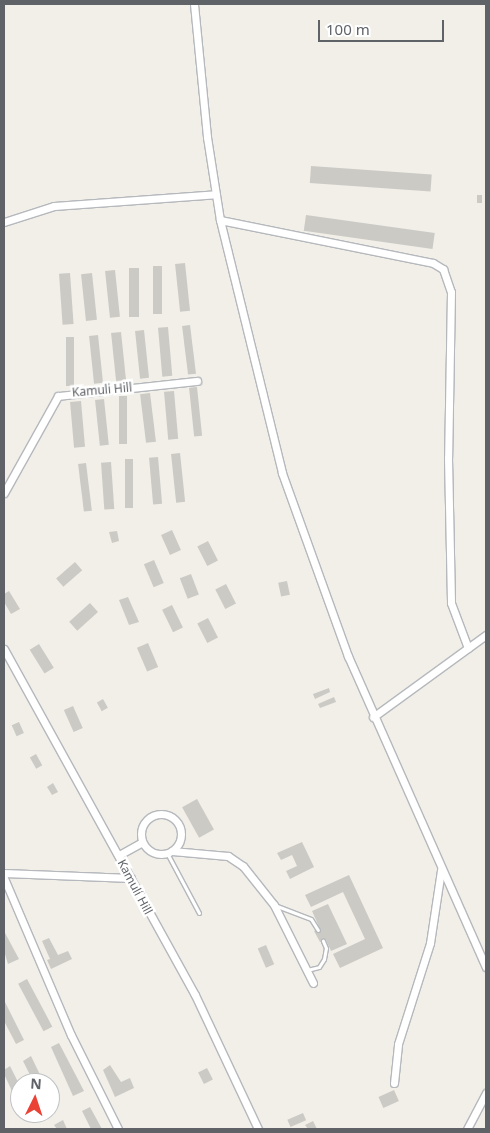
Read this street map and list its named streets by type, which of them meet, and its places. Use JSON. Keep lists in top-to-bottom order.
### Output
{
  "streets": {
    "street": ["Kamuli Hill"]
  },
  "scale_bar": "100 m",
  "north": "top"
}
